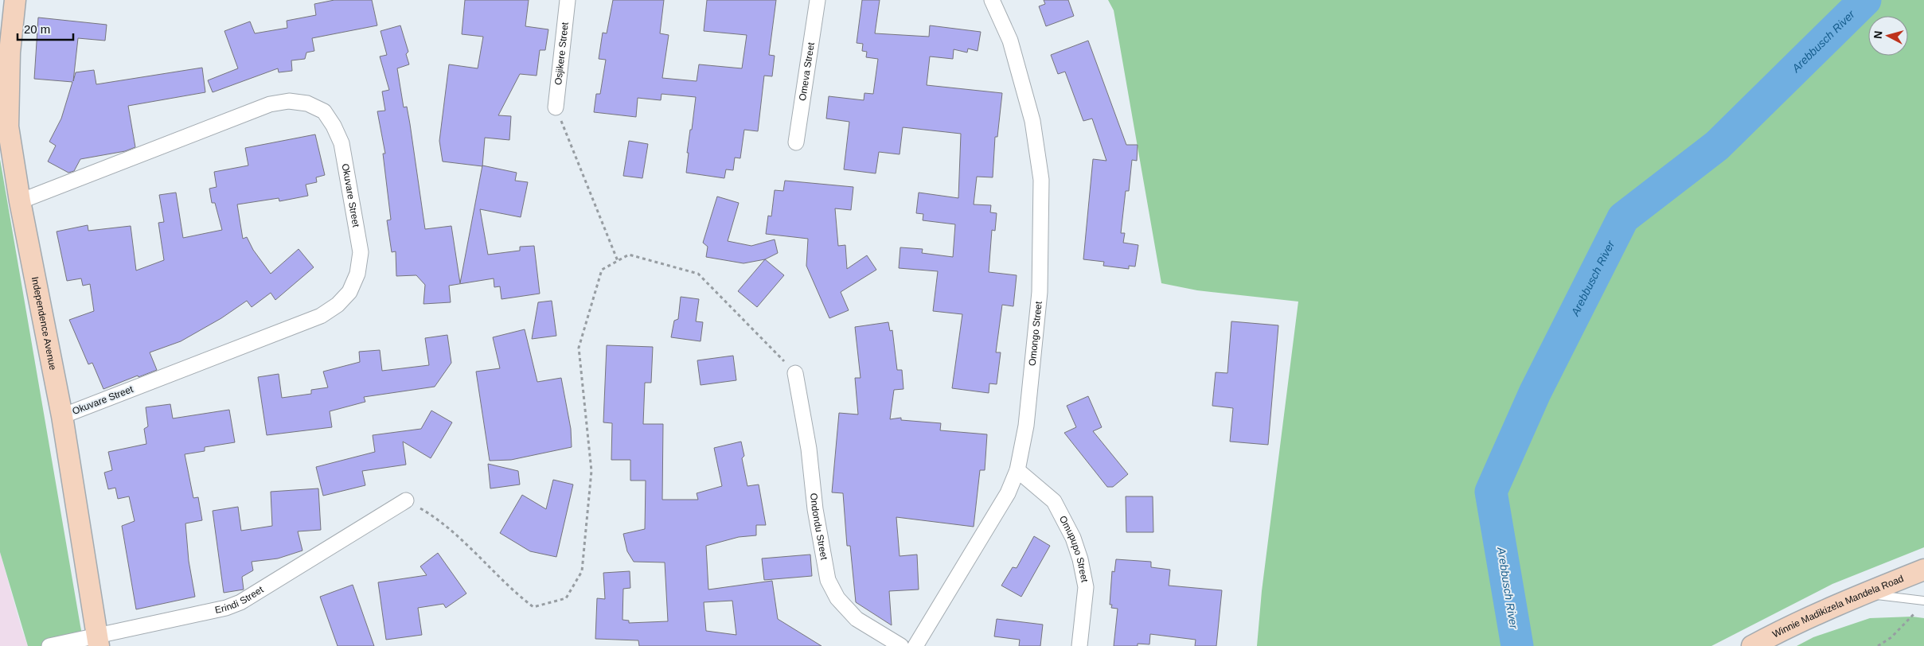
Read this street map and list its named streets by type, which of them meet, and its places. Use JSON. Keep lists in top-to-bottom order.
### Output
{
  "streets": {
    "main road": ["Independence Avenue", "Winnie Madikizela Mandela Road"],
    "street": [
      "Osjikere Street",
      "Omeva Street",
      "Okuvare Street",
      "Omongo Street",
      "Ondondu Street",
      "Omupupo Street",
      "Erindi Street"
    ]
  },
  "crossings": [
    ["Okuvare Street", "Independence Avenue"],
    ["Independence Avenue", "Erindi Street"],
    ["Omongo Street", "Omupupo Street"]
  ],
  "water": ["Arebbusch River"],
  "scale_bar": "20 m",
  "north": "left"
}
